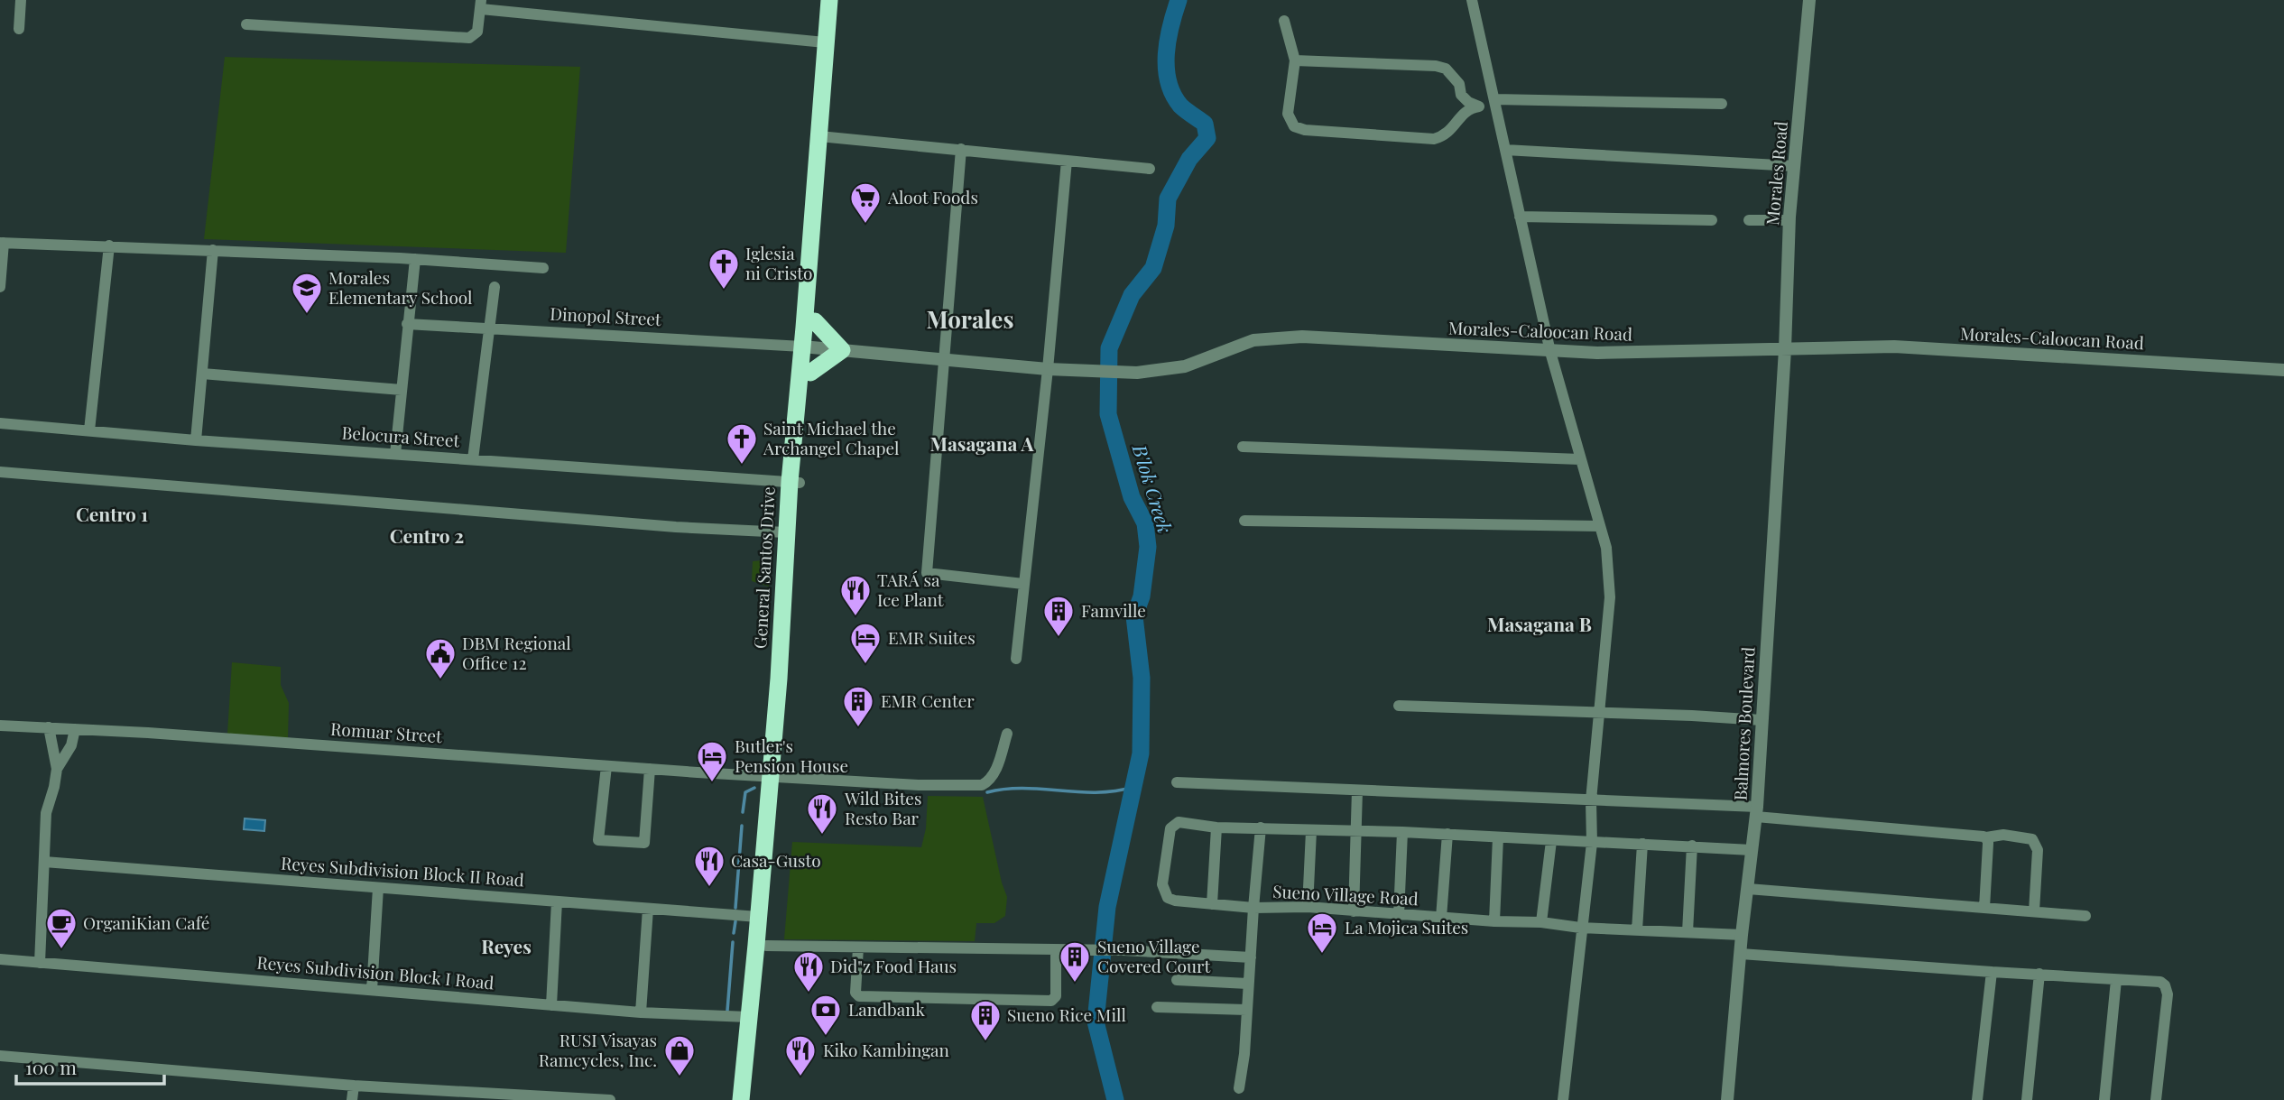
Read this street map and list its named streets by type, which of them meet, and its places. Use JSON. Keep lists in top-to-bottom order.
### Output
{
  "streets": {
    "highway": ["General Santos Drive"],
    "street": [
      "Morales Road",
      "Dinopol Street",
      "Morales-Caloocan Road",
      "Belocura Street",
      "Balmores Boulevard",
      "Romuar Street",
      "Reyes Subdivision Block II Road",
      "Sueno Village Road",
      "Reyes Subdivision Block I Road"
    ]
  },
  "crossings": [
    ["Morales Road", "Morales-Caloocan Road"],
    ["Morales Road", "Balmores Boulevard"],
    ["Dinopol Street", "Morales-Caloocan Road"],
    ["Dinopol Street", "General Santos Drive"],
    ["Morales-Caloocan Road", "General Santos Drive"],
    ["Morales-Caloocan Road", "Balmores Boulevard"],
    ["Belocura Street", "General Santos Drive"],
    ["General Santos Drive", "Romuar Street"],
    ["General Santos Drive", "Reyes Subdivision Block II Road"],
    ["General Santos Drive", "Reyes Subdivision Block I Road"],
    ["Balmores Boulevard", "Sueno Village Road"]
  ],
  "districts": [
    "Morales",
    "Masagana A",
    "Centro 1",
    "Centro 2",
    "Masagana B",
    "Reyes"
  ],
  "water": ["B'lok Creek"],
  "places": {
    "supermarket": ["Aloot Foods"],
    "church": ["Iglesia ni Cristo", "Saint Michael the Archangel Chapel"],
    "school or university": ["Morales Elementary School"],
    "restaurant": [
      "TARÁ sa Ice Plant",
      "Wild Bites Resto Bar",
      "Casa-Gusto",
      "Did\"z Food Haus",
      "Kiko Kambingan"
    ],
    "building": [
      "Famville",
      "EMR Center",
      "Sueno Village Covered Court",
      "Sueno Rice Mill"
    ],
    "hotel": ["EMR Suites", "Butler's Pension House", "La Mojica Suites"],
    "public building": ["DBM Regional Office 12"],
    "cafe": ["OrganiKian Café"],
    "bank": ["Landbank"],
    "shop": ["RUSI Visayas Ramcycles, Inc."]
  },
  "scale_bar": "100 m"
}
